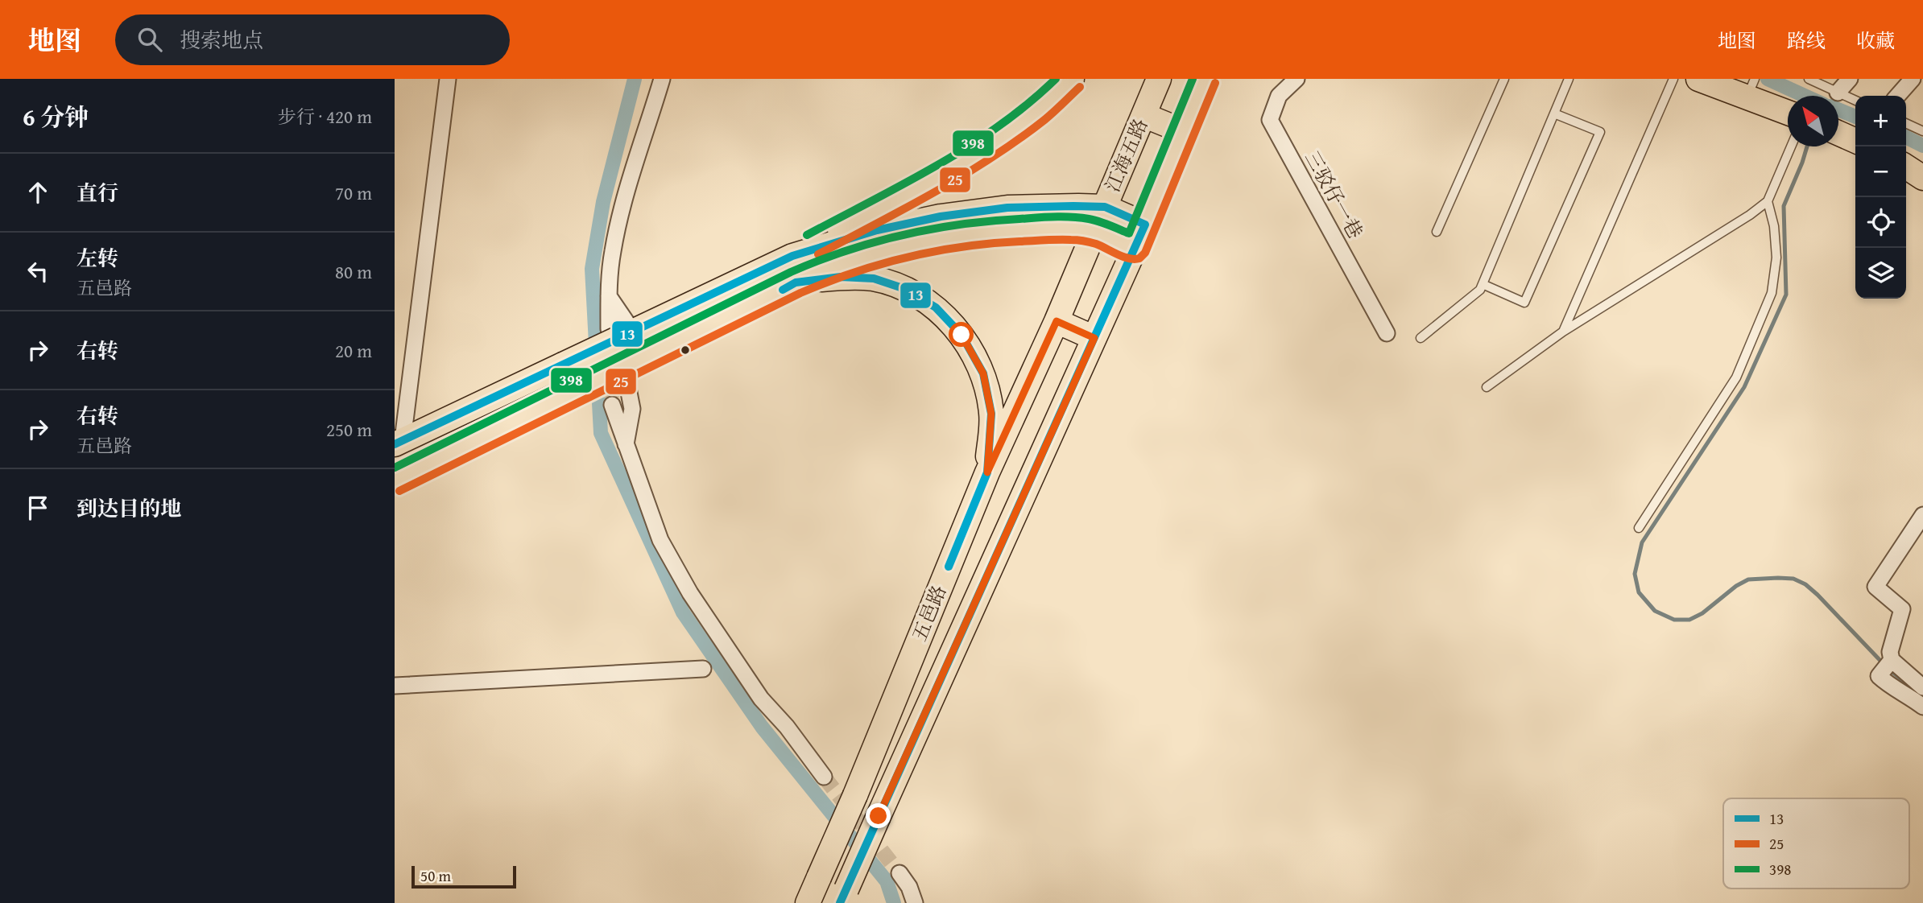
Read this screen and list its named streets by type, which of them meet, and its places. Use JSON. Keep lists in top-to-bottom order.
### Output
{
  "streets": {
    "main road": ["江海五路", "五邑路"],
    "street": ["三驳仔一巷"]
  },
  "crossings": [
    ["江海五路", "五邑路"]
  ],
  "lines": ["transit line 398", "transit line 25", "transit line 13"],
  "legend": ["13", "25", "398"],
  "scale_bar": "50 m",
  "north": "top left",
  "page": {
    "header": "地图",
    "search": "搜索地点",
    "nav": ["地图", "路线", "收藏"],
    "heading": ["6 分钟", "步行 · 420 m"],
    "map_buttons": ["+", "−"],
    "list": [
      ["直行", "70 m"],
      ["左转", "五邑路", "80 m"],
      ["右转", "20 m"],
      ["右转", "五邑路", "250 m"],
      "到达目的地"
    ],
    "scale": "50 m"
  }
}
